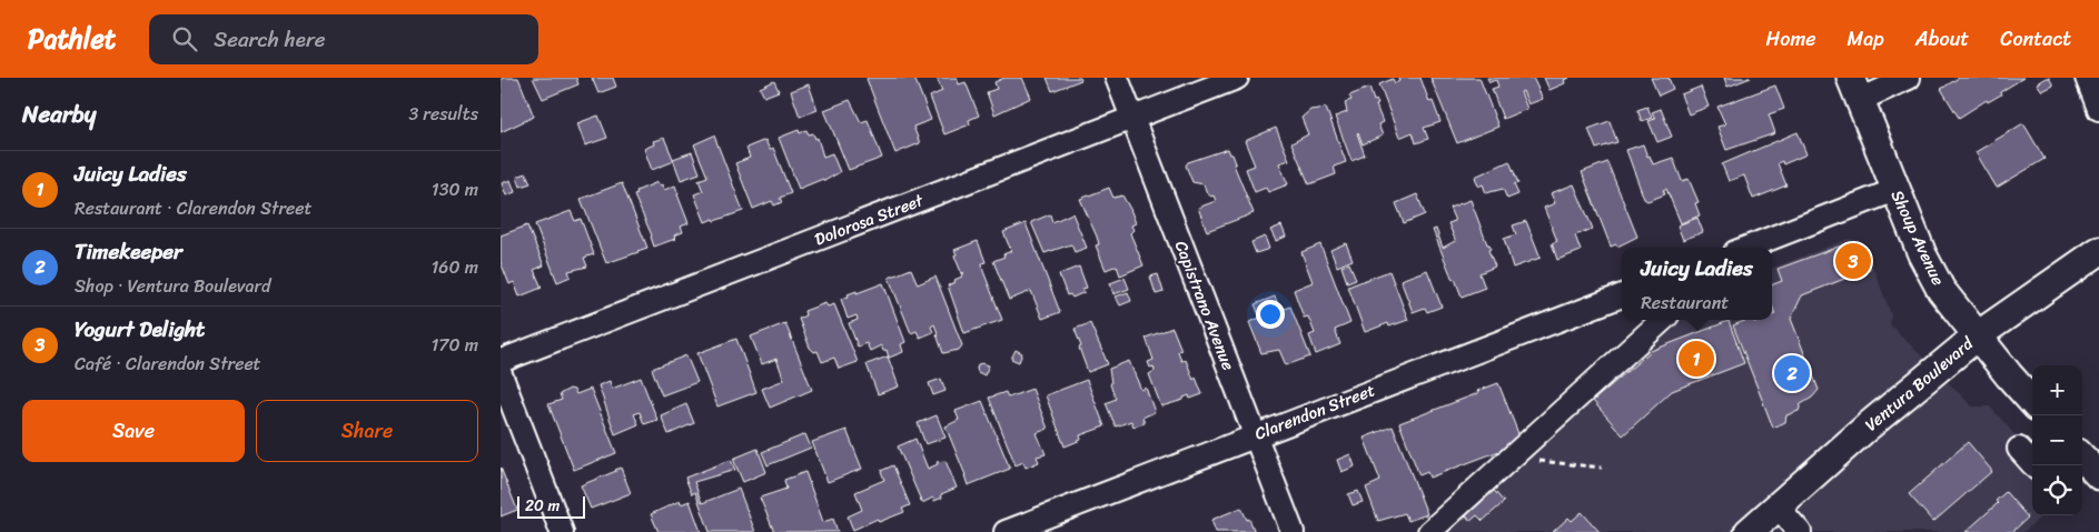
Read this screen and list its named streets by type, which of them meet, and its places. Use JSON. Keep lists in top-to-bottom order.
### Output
{
  "streets": {
    "main road": ["Shoup Avenue", "Ventura Boulevard"],
    "street": ["Dolorosa Street", "Capistrano Avenue", "Clarendon Street"]
  },
  "crossings": [
    ["Dolorosa Street", "Capistrano Avenue"],
    ["Shoup Avenue", "Ventura Boulevard"],
    ["Capistrano Avenue", "Clarendon Street"]
  ],
  "scale_bar": "20 m",
  "page": {
    "header": "Pathlet",
    "search": "Search here",
    "nav": [
      "Home",
      "Map",
      "About",
      "Contact"
    ],
    "heading": ["Nearby", "3 results"],
    "list": [
      {
        "mark": "1",
        "name": "Juicy Ladies",
        "note": "Restaurant · Clarendon Street",
        "value": "130 m"
      },
      {
        "mark": "2",
        "name": "Timekeeper",
        "note": "Shop · Ventura Boulevard",
        "value": "160 m"
      },
      {
        "mark": "3",
        "name": "Yogurt Delight",
        "note": "Café · Clarendon Street",
        "value": "170 m"
      }
    ],
    "pins": ["3", "1", "2"],
    "popup": ["Juicy Ladies", "Restaurant"],
    "map_buttons": ["+", "−"],
    "buttons": ["Save", "Share"],
    "scale": "20 m"
  }
}
